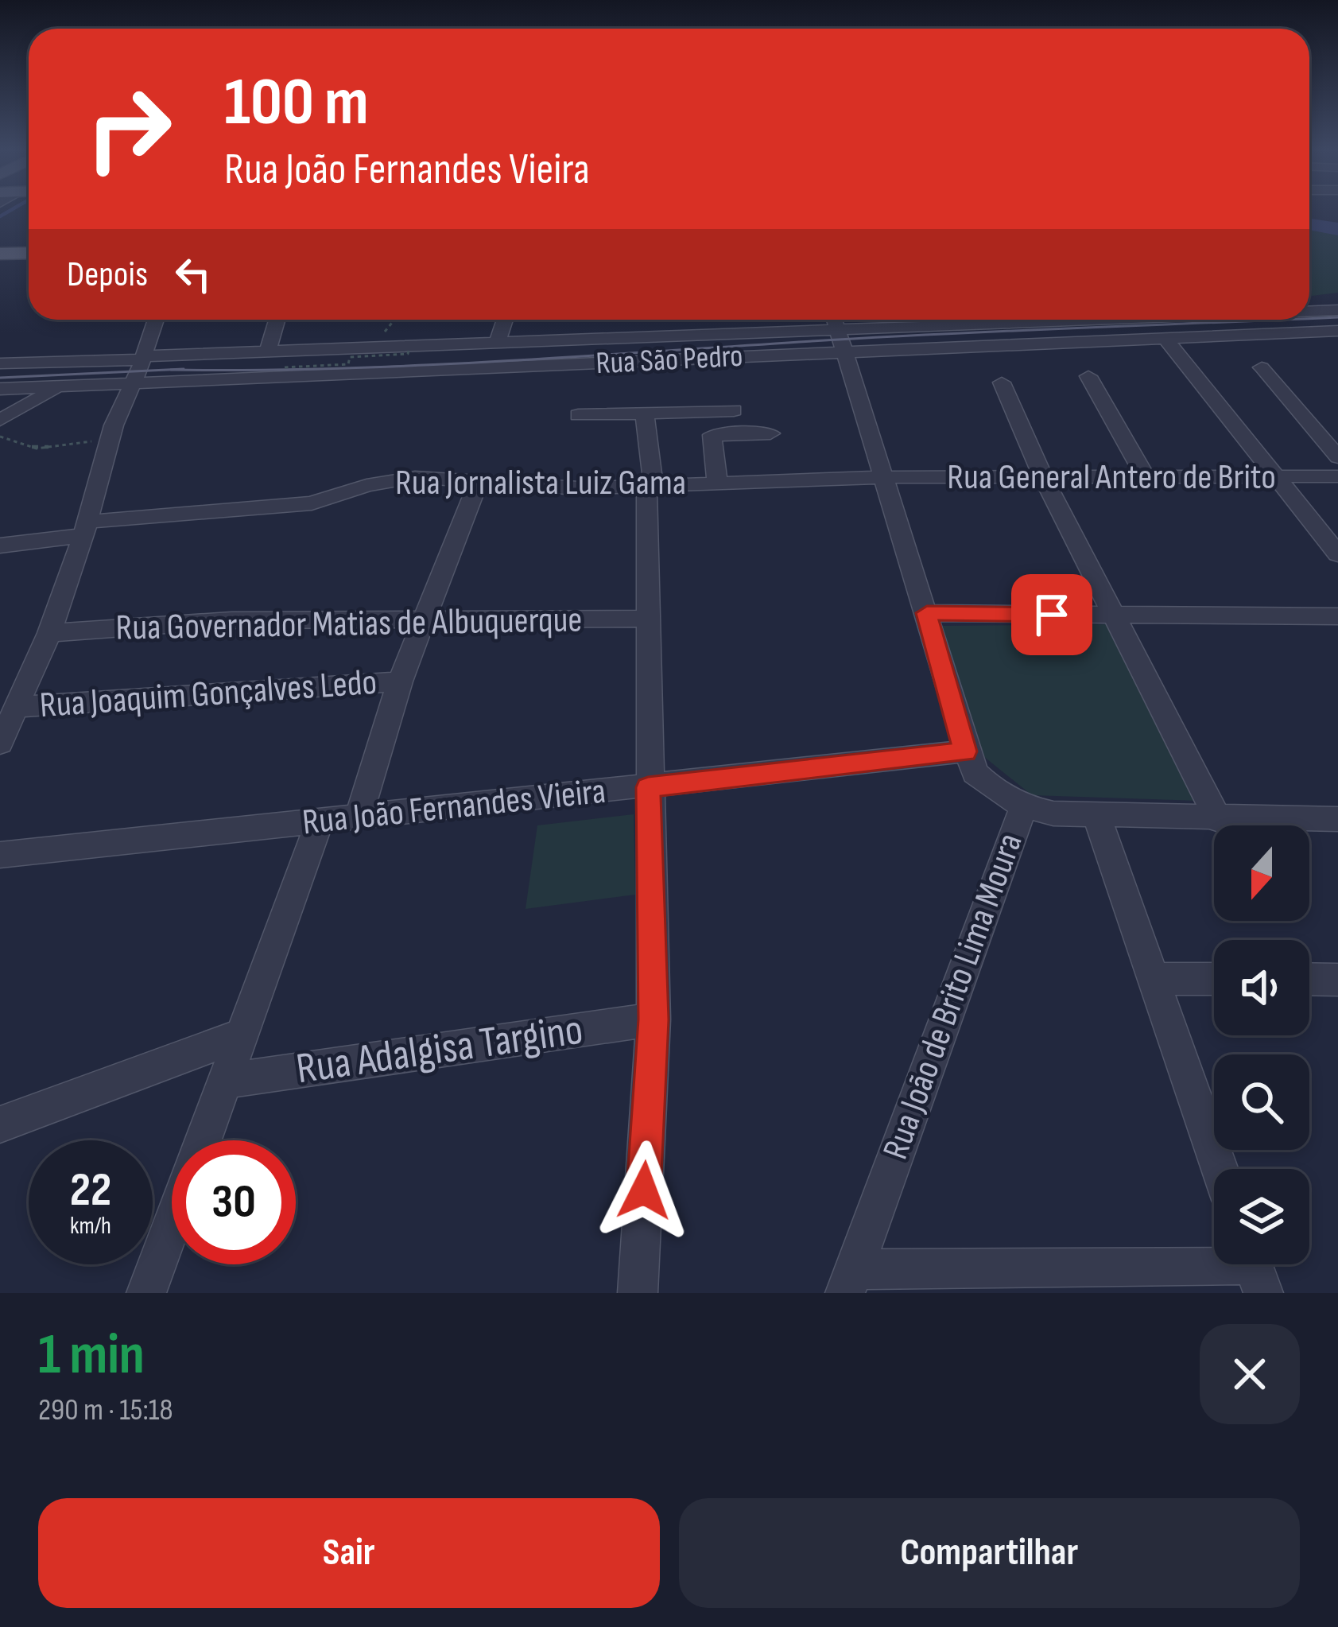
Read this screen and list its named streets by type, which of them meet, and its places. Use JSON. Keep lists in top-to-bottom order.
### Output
{
  "streets": {
    "street": [
      "Rua São Pedro",
      "Rua General Antero de Brito",
      "Rua Jornalista Luiz Gama",
      "Rua Governador Matias de Albuquerque",
      "Rua Joaquim Gonçalves Ledo",
      "Rua João Fernandes Vieira",
      "Rua João de Brito Lima Moura",
      "Rua Adalgisa Targino"
    ]
  },
  "crossings": [
    ["Rua São Pedro", "Rua João de Brito Lima Moura"],
    ["Rua General Antero de Brito", "Rua Jornalista Luiz Gama"],
    ["Rua General Antero de Brito", "Rua João de Brito Lima Moura"],
    ["Rua Jornalista Luiz Gama", "Rua João de Brito Lima Moura"],
    ["Rua João Fernandes Vieira", "Rua João de Brito Lima Moura"]
  ],
  "north": "bottom",
  "page": {
    "turn": ["100 m", "Rua João Fernandes Vieira"],
    "then": "Depois",
    "speed": "22 km/h",
    "limit": "30",
    "heading": ["1 min", "290 m · 15:18"],
    "buttons": ["Sair", "Compartilhar"]
  }
}
